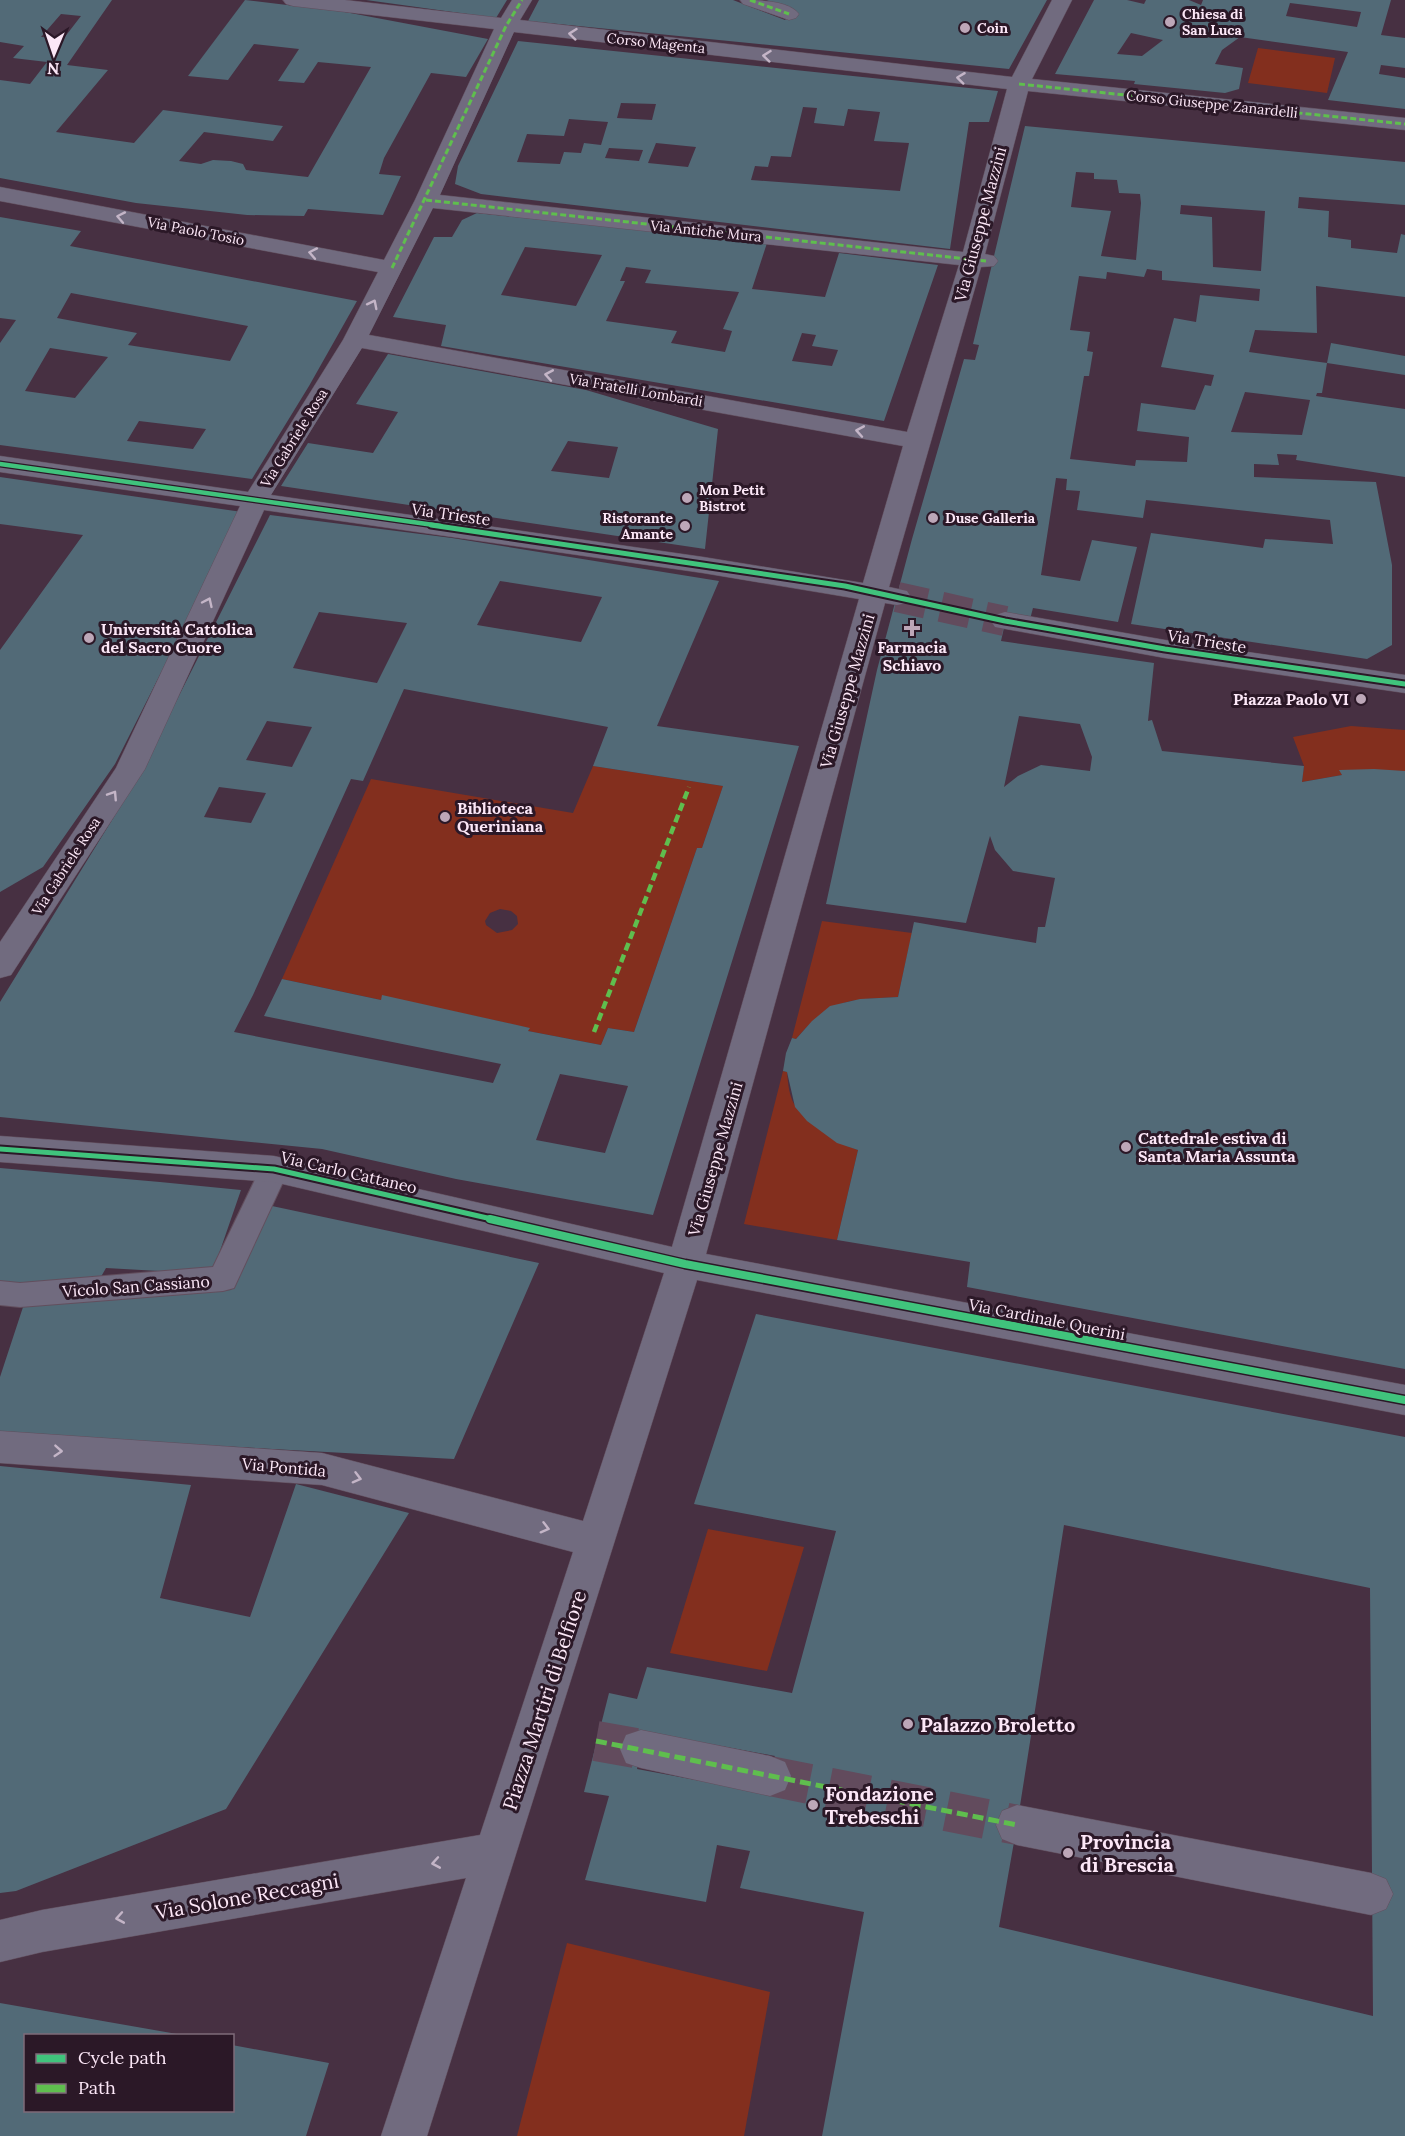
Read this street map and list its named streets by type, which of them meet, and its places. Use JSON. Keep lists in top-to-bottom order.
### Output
{
  "streets": {
    "street": [
      "Corso Magenta",
      "Corso Giuseppe Zanardelli",
      "Via Giuseppe Mazzini",
      "Via Paolo Tosio",
      "Via Antiche Mura",
      "Via Fratelli Lombardi",
      "Via Gabriele Rosa",
      "Via Trieste",
      "Via Carlo Cattaneo",
      "Via Cardinale Querini",
      "Via Pontida",
      "Piazza Martiri di Belfiore",
      "Via Solone Reccagni"
    ],
    "lane": ["Vicolo San Cassiano"]
  },
  "crossings": [
    ["Corso Magenta", "Corso Giuseppe Zanardelli"],
    ["Corso Magenta", "Via Giuseppe Mazzini"],
    ["Corso Magenta", "Via Gabriele Rosa"],
    ["Corso Giuseppe Zanardelli", "Via Giuseppe Mazzini"],
    ["Via Giuseppe Mazzini", "Via Antiche Mura"],
    ["Via Giuseppe Mazzini", "Via Fratelli Lombardi"],
    ["Via Giuseppe Mazzini", "Via Trieste"],
    ["Via Giuseppe Mazzini", "Via Carlo Cattaneo"],
    ["Via Giuseppe Mazzini", "Via Cardinale Querini"],
    ["Via Giuseppe Mazzini", "Piazza Martiri di Belfiore"],
    ["Via Paolo Tosio", "Via Gabriele Rosa"],
    ["Via Antiche Mura", "Via Gabriele Rosa"],
    ["Via Fratelli Lombardi", "Via Gabriele Rosa"],
    ["Via Gabriele Rosa", "Via Trieste"],
    ["Via Carlo Cattaneo", "Vicolo San Cassiano"],
    ["Via Carlo Cattaneo", "Via Cardinale Querini"],
    ["Via Carlo Cattaneo", "Piazza Martiri di Belfiore"],
    ["Via Cardinale Querini", "Piazza Martiri di Belfiore"],
    ["Via Pontida", "Piazza Martiri di Belfiore"],
    ["Piazza Martiri di Belfiore", "Via Solone Reccagni"]
  ],
  "one_way": [
    "Corso Magenta",
    "Via Paolo Tosio",
    "Via Fratelli Lombardi",
    "Via Gabriele Rosa",
    "Via Pontida",
    "Via Solone Reccagni"
  ],
  "places": {
    "other": [
      "Chiesa di San Luca",
      "Coin",
      "Mon Petit Bistrot",
      "Duse Galleria",
      "Ristorante Amante",
      "Università Cattolica del Sacro Cuore",
      "Piazza Paolo VI",
      "Biblioteca Queriniana",
      "Cattedrale estiva di Santa Maria Assunta",
      "Palazzo Broletto",
      "Fondazione Trebeschi",
      "Provincia di Brescia"
    ],
    "health": ["Farmacia Schiavo"]
  },
  "legend": ["Cycle path", "Path"],
  "north": "bottom"
}
